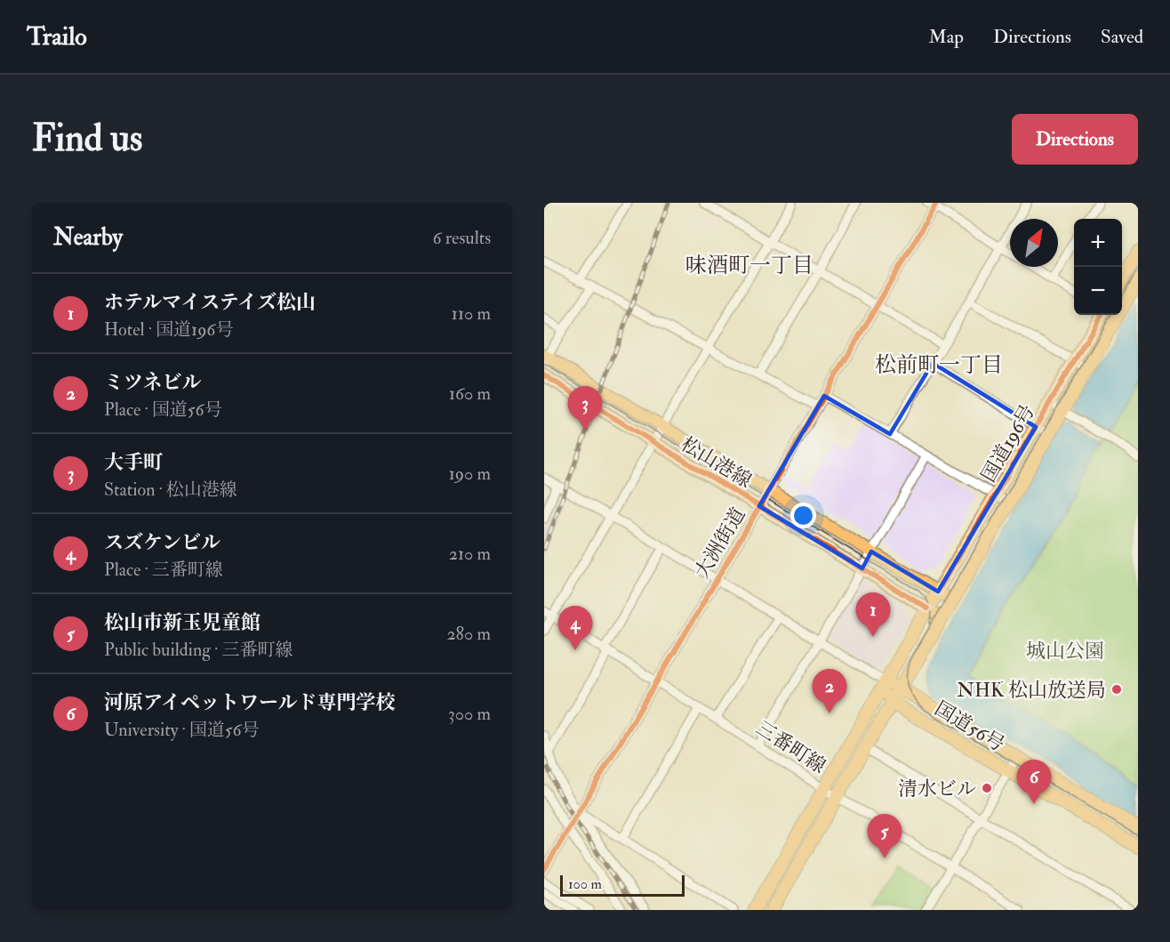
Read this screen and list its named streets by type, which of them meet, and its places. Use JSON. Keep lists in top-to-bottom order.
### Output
{
  "streets": {
    "highway": ["国道196号", "国道56号"],
    "main road": ["松山港線"],
    "street": ["大洲街道", "三番町線"]
  },
  "crossings": [
    ["国道196号", "松山港線"],
    ["国道196号", "国道56号"],
    ["松山港線", "大洲街道"],
    ["大洲街道", "三番町線"]
  ],
  "districts": ["味酒町一丁目", "松前町一丁目"],
  "parks": ["城山公園"],
  "places": ["NHK 松山放送局", "清水ビル"],
  "scale_bar": "100 m",
  "north": "top right",
  "page": {
    "header": "Trailo",
    "nav": ["Map", "Directions", "Saved"],
    "buttons": "Directions",
    "title": "Find us",
    "heading": ["Nearby", "6 results"],
    "map_buttons": ["+", "−"],
    "list": [
      {
        "mark": "1",
        "name": "ホテルマイステイズ松山",
        "note": "Hotel · 国道196号",
        "value": "110 m"
      },
      {
        "mark": "2",
        "name": "ミツネビル",
        "note": "Place · 国道56号",
        "value": "160 m"
      },
      {
        "mark": "3",
        "name": "大手町",
        "note": "Station · 松山港線",
        "value": "190 m"
      },
      {
        "mark": "4",
        "name": "スズケンビル",
        "note": "Place · 三番町線",
        "value": "210 m"
      },
      {
        "mark": "5",
        "name": "松山市新玉児童館",
        "note": "Public building · 三番町線",
        "value": "280 m"
      },
      {
        "mark": "6",
        "name": "河原アイペットワールド専門学校",
        "note": "University · 国道56号",
        "value": "300 m"
      }
    ],
    "pins": [
      "3",
      "1",
      "4",
      "2",
      "6",
      "5"
    ],
    "scale": "100 m"
  }
}
